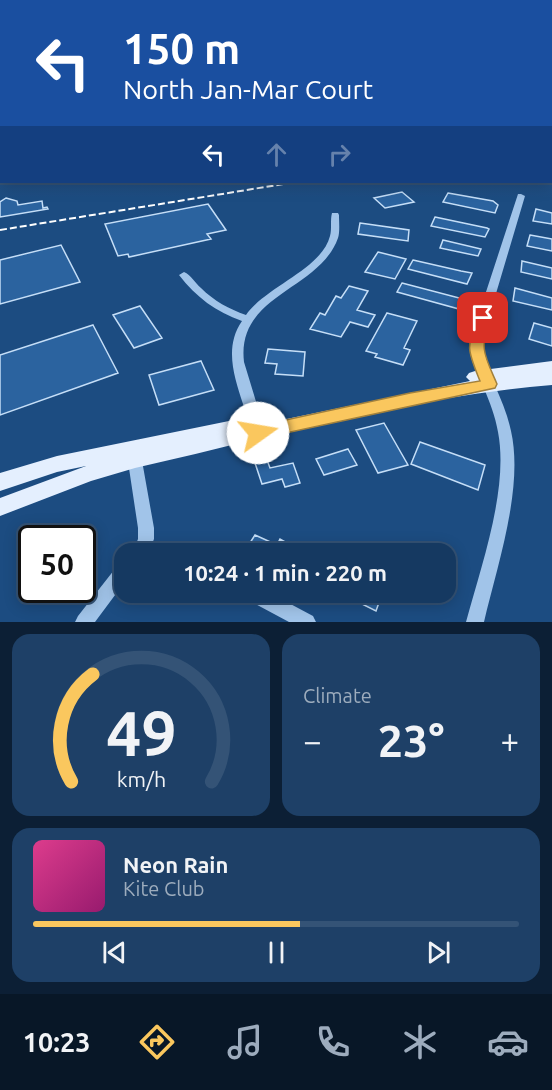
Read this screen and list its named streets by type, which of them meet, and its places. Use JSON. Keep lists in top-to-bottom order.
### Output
{
  "page": {
    "turn": ["150 m", "North Jan-Mar Court"],
    "limit": "50",
    "trip": "10:24 · 1 min · 220 m",
    "tile": "Climate",
    "heat": ["−", "23°", "+"],
    "song": ["Neon Rain", "Kite Club"],
    "tabs": "10:23",
    "gauge": ["49", "km/h"]
  }
}
